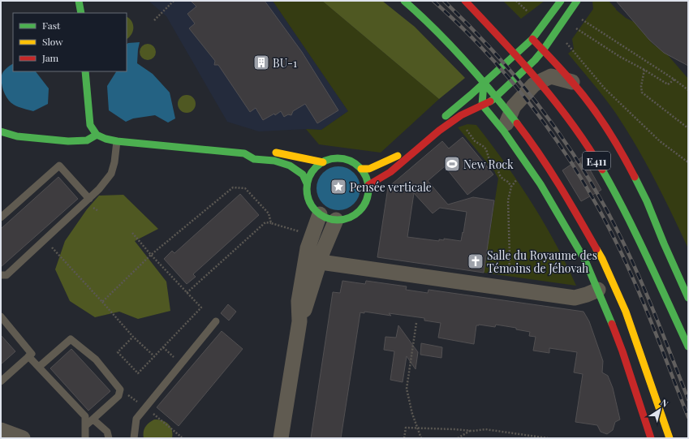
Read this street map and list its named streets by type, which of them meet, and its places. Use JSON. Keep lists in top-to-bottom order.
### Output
{
  "streets": {
    "main road": ["E411"]
  },
  "places": {
    "building": ["BU-1"],
    "sports": ["New Rock"],
    "place": ["Pensée verticale"],
    "church": ["Salle du Royaume des Témoins de Jéhovah"]
  },
  "legend": ["Fast", "Slow", "Jam"],
  "north": "top right"
}
